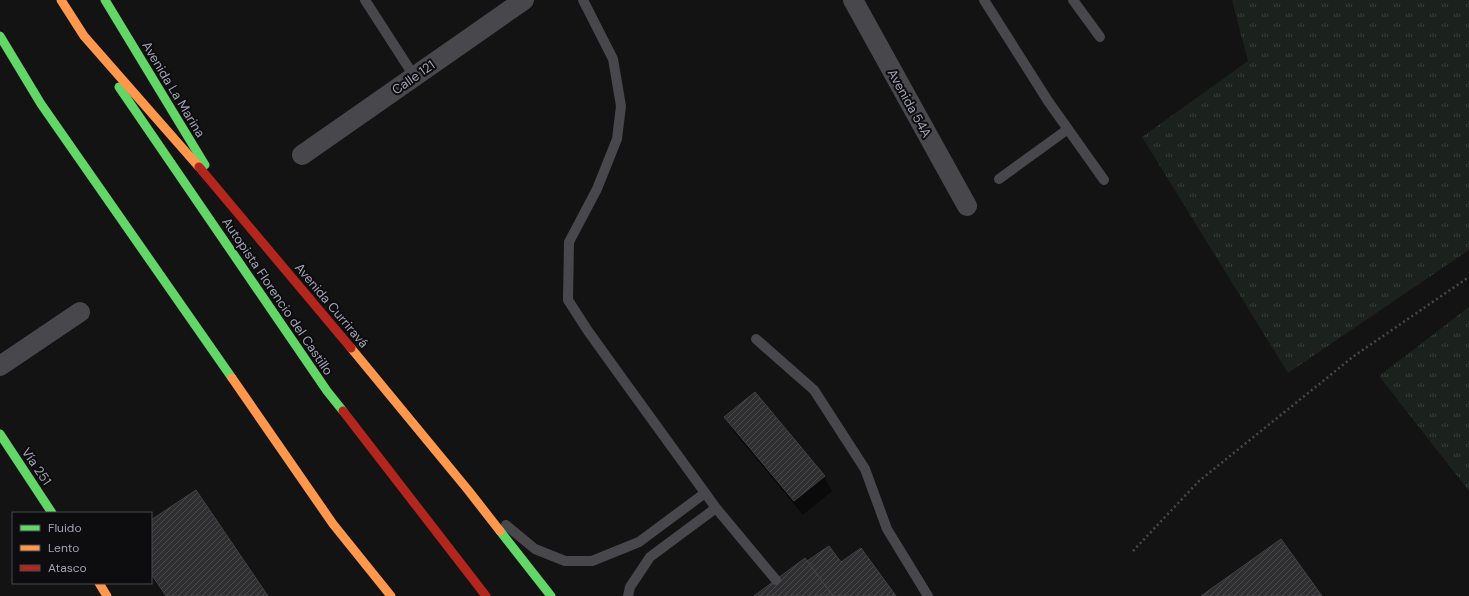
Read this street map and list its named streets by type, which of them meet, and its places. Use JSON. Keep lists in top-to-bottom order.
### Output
{
  "streets": {
    "main road": [
      "Avenida La Marina",
      "Autopista Florencio del Castillo",
      "Avenida Curriravá",
      "Vía 251"
    ],
    "street": ["Calle 121", "Avenida 54A"]
  },
  "crossings": [
    ["Avenida La Marina", "Avenida Curriravá"],
    ["Autopista Florencio del Castillo", "Avenida Curriravá"]
  ],
  "legend": ["Fluido", "Lento", "Atasco"]
}
